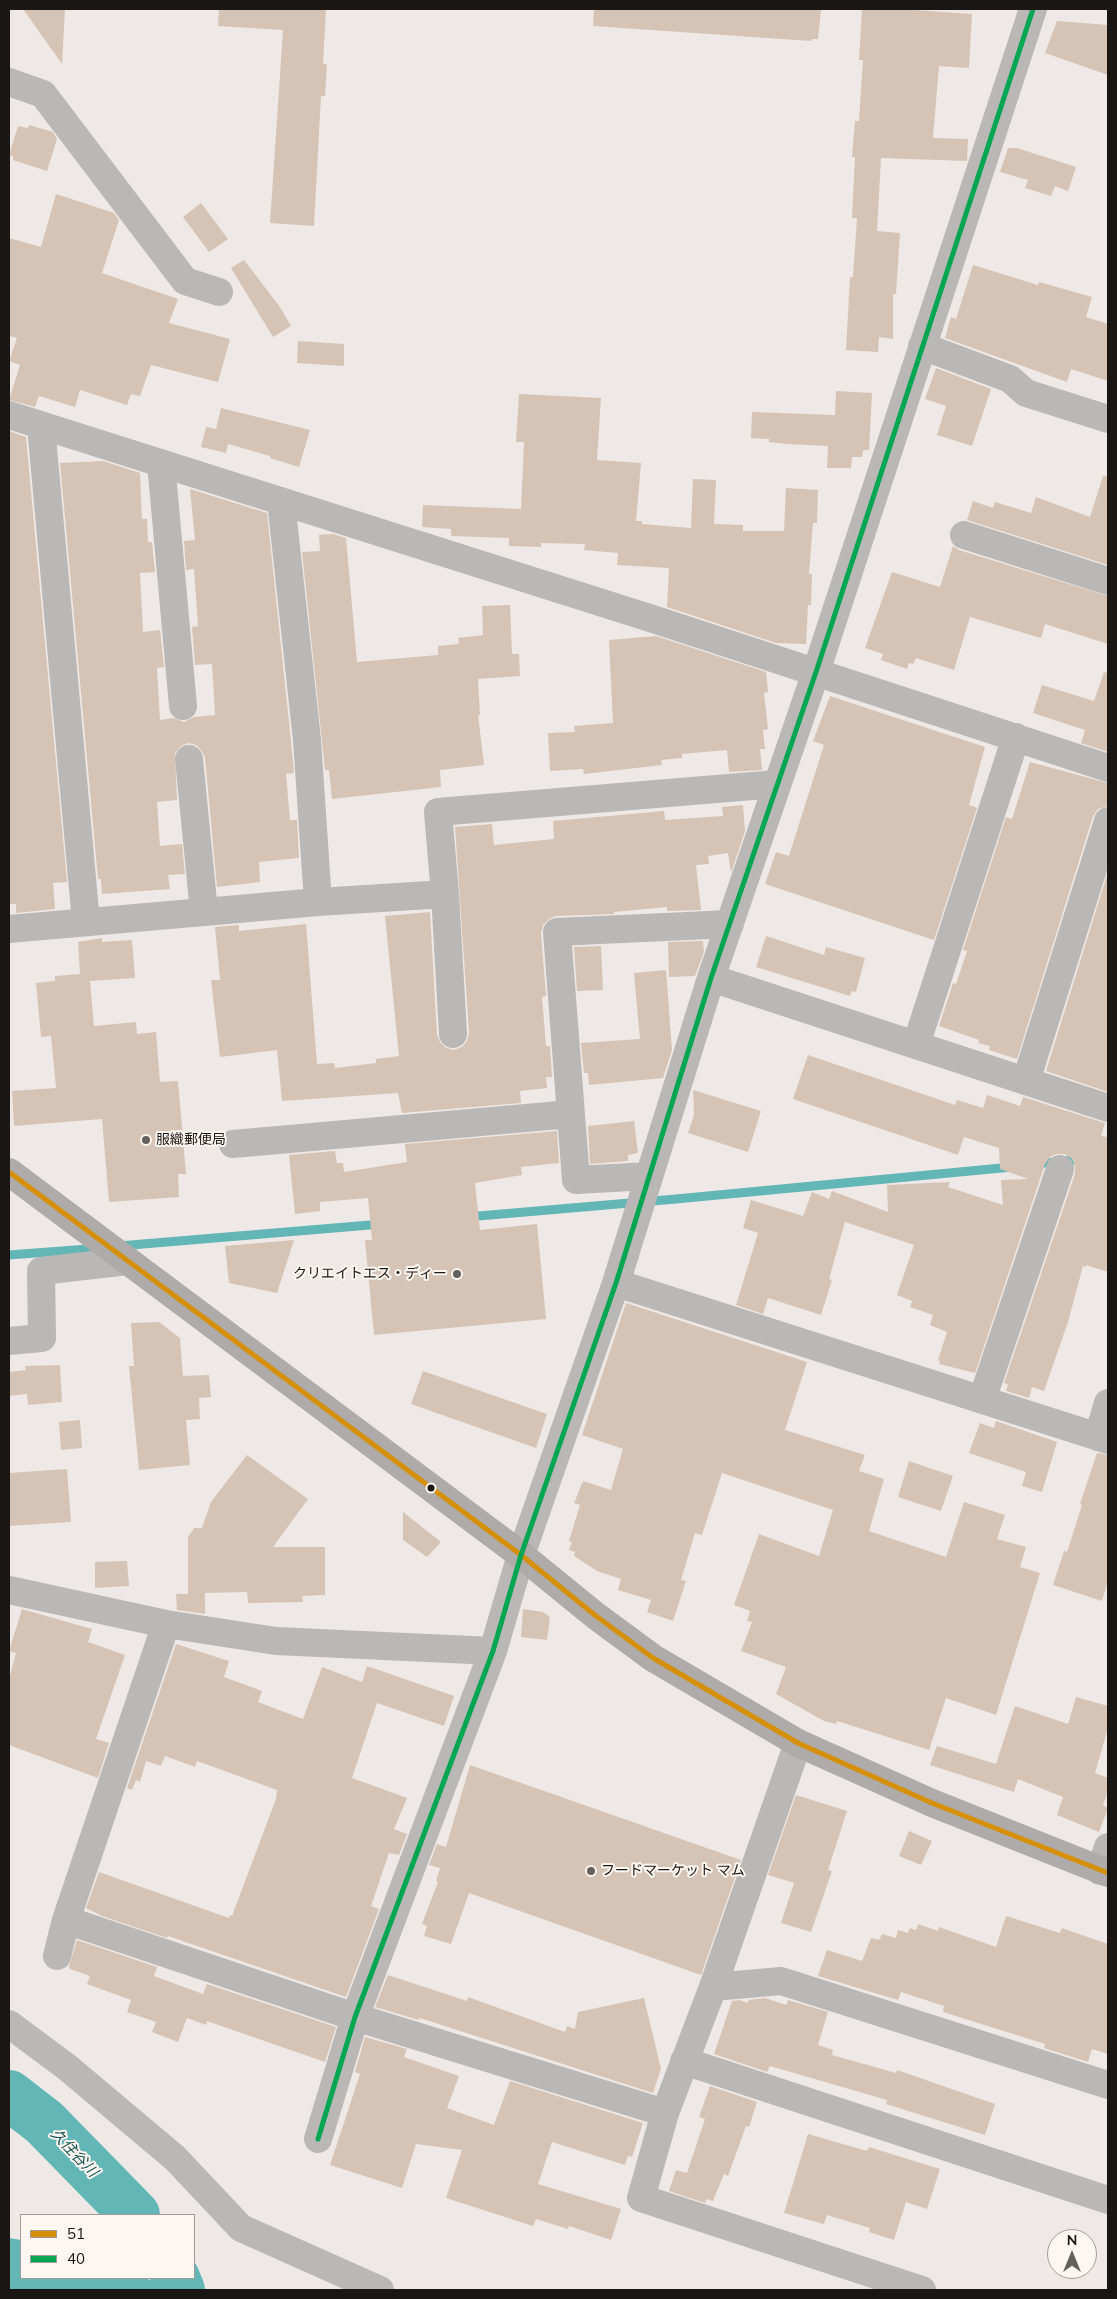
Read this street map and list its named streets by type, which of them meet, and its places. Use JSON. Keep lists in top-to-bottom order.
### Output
{
  "water": ["久住谷川"],
  "places": ["服織郵便局", "クリエイトエス・ディー", "フードマーケット マム"],
  "lines": ["transit line 40", "transit line 51"],
  "legend": ["51", "40"],
  "north": "top"
}
